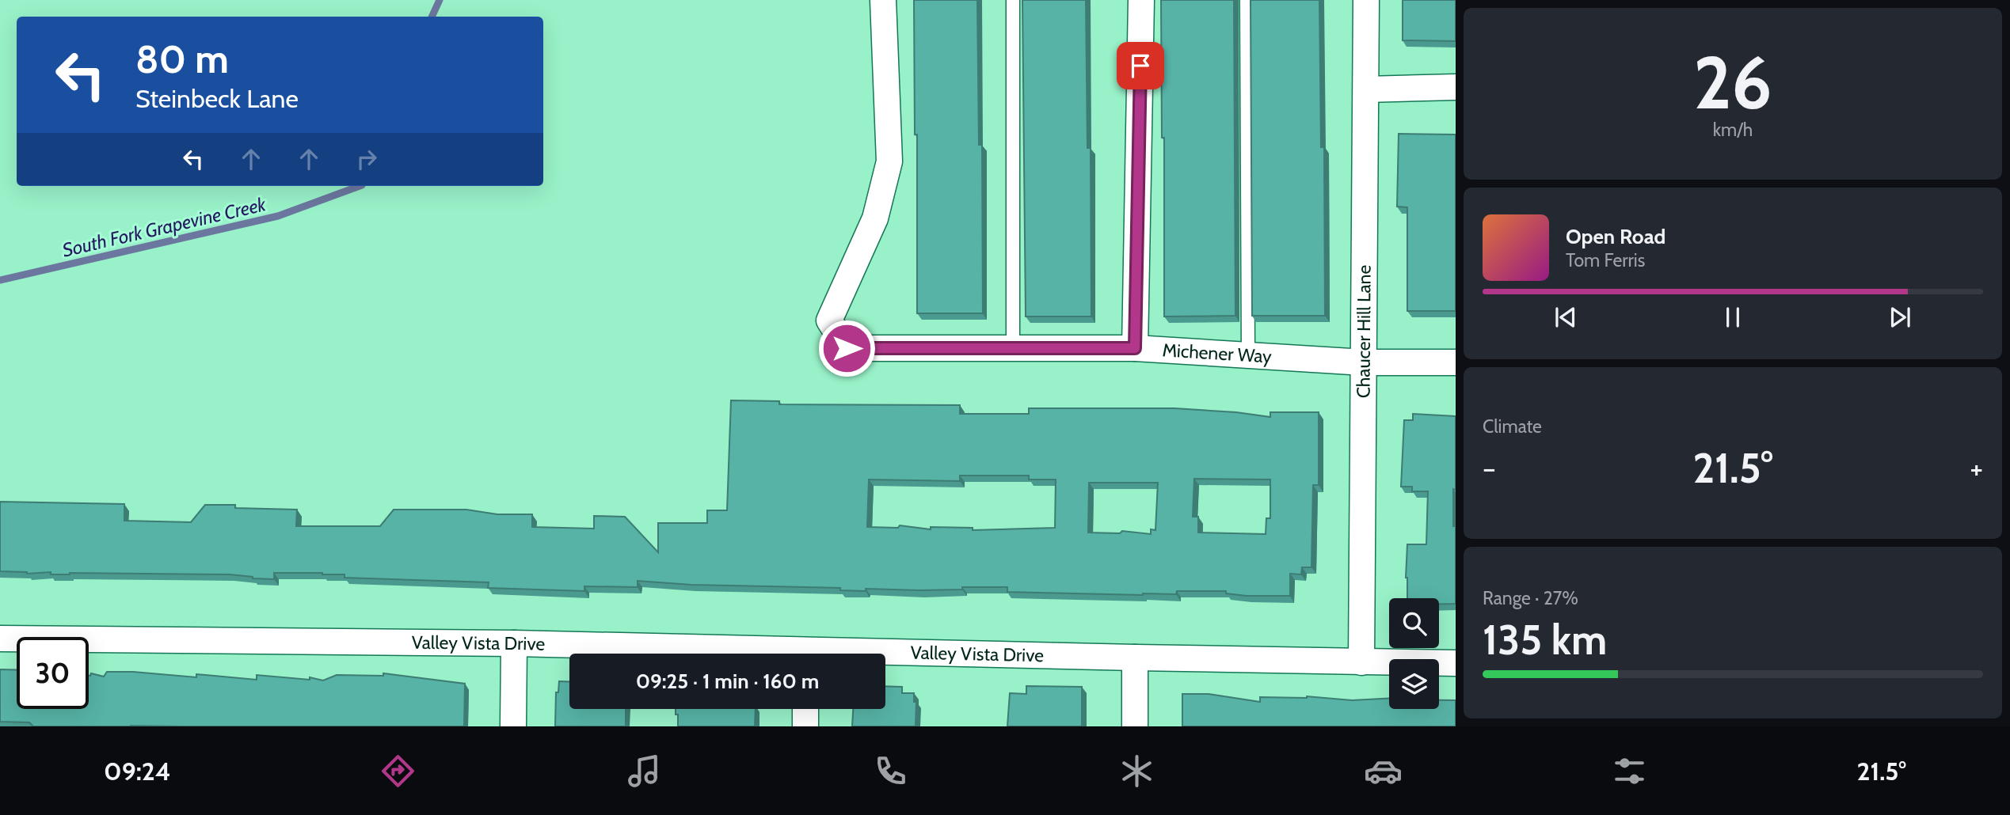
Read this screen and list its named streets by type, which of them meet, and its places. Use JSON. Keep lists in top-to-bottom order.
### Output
{
  "streets": {
    "street": ["Chaucer Hill Lane", "Michener Way", "Valley Vista Drive"]
  },
  "crossings": [
    ["Chaucer Hill Lane", "Michener Way"],
    ["Chaucer Hill Lane", "Valley Vista Drive"]
  ],
  "water": ["South Fork Grapevine Creek"],
  "page": {
    "tile": [
      ["26", "km/h"],
      "Climate",
      ["Range · 27%", "135 km"]
    ],
    "turn": ["80 m", "Steinbeck Lane"],
    "song": ["Open Road", "Tom Ferris"],
    "heat": ["−", "21.5°", "+"],
    "limit": "30",
    "trip": "09:25 · 1 min · 160 m",
    "tabs": ["09:24", "21.5°"]
  }
}
